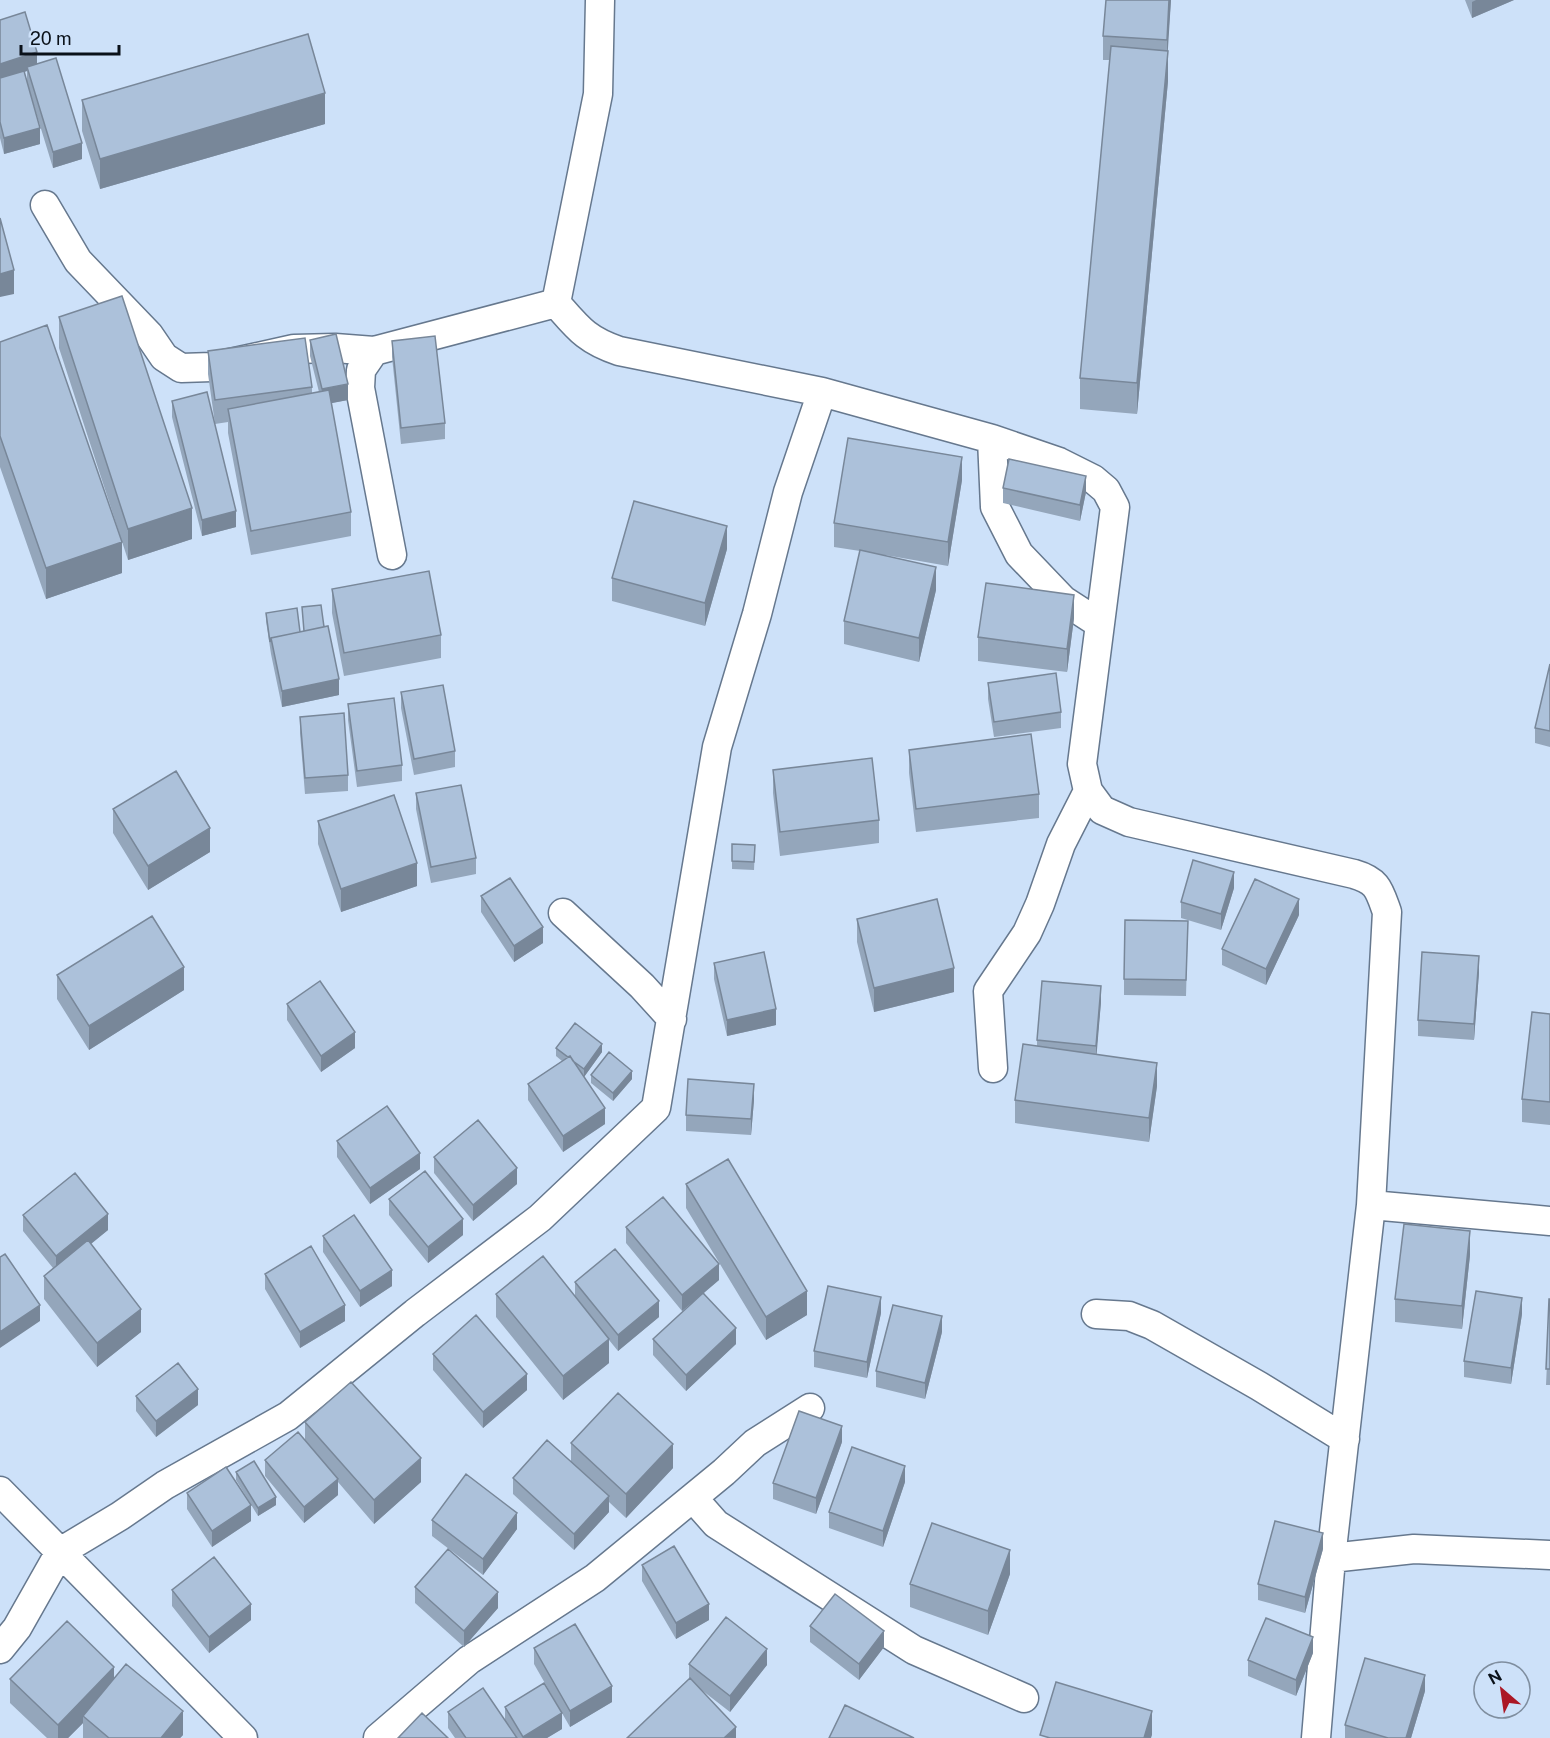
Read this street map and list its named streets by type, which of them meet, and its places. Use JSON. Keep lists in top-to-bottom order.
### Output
{
  "scale_bar": "20 m",
  "north": "top left"
}
